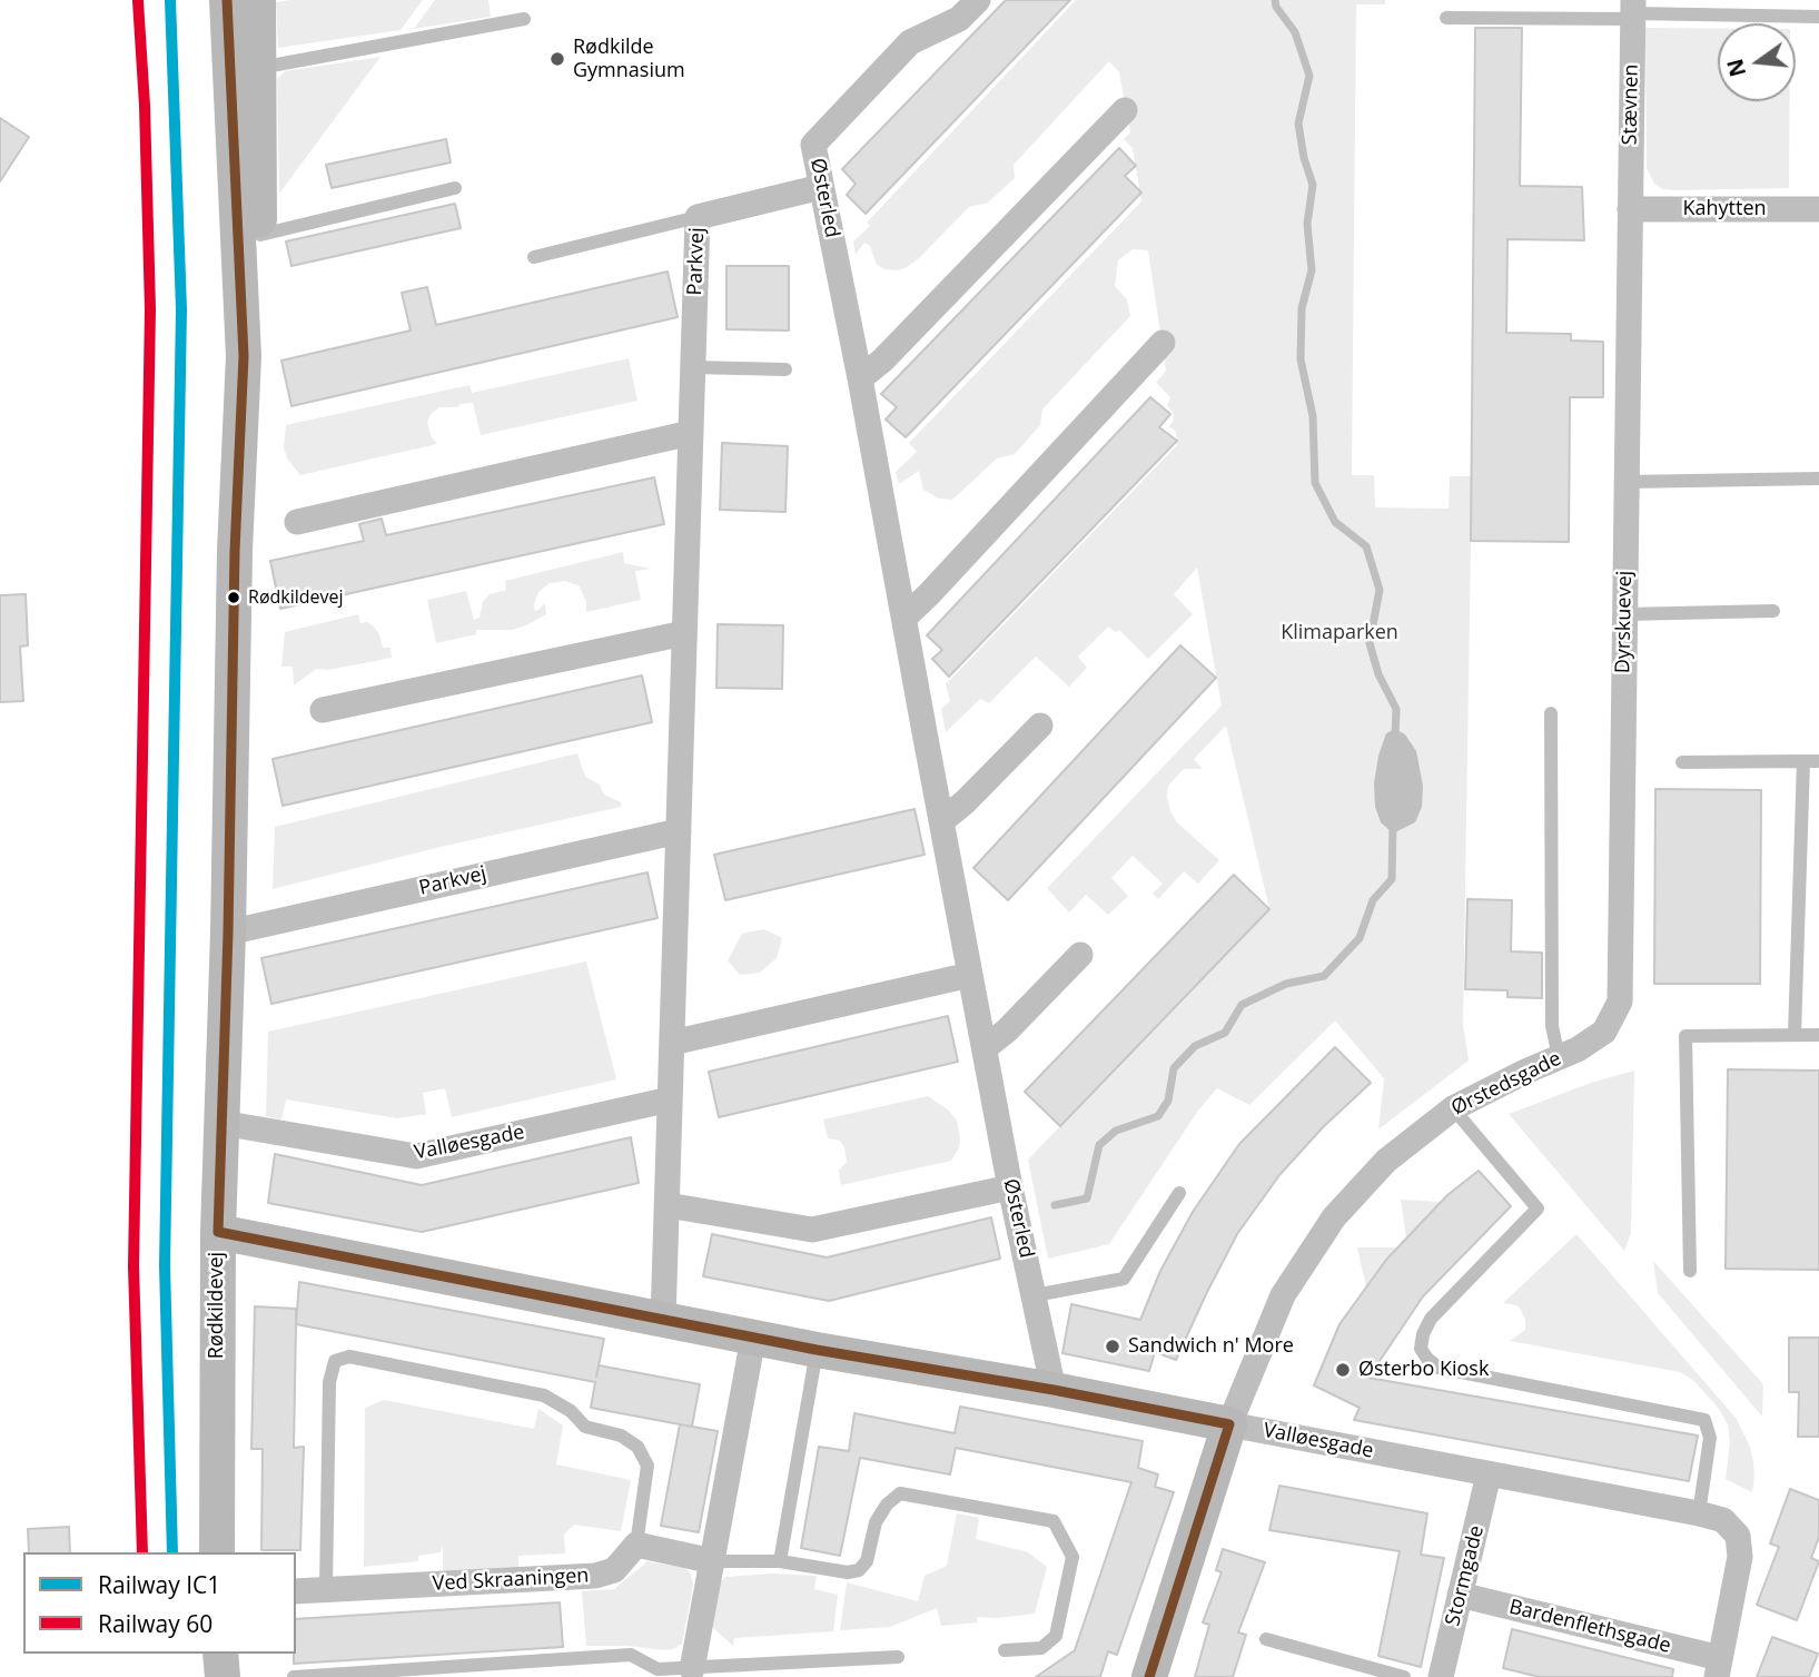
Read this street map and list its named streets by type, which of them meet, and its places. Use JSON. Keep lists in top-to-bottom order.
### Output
{
  "streets": {
    "street": [
      "Stævnen",
      "Østerled",
      "Kahytten",
      "Parkvej",
      "Dyrskuevej",
      "Ørstedsgade",
      "Valløesgade",
      "Rødkildevej",
      "Stormgade",
      "Ved Skraaningen",
      "Bardenflethsgade"
    ]
  },
  "crossings": [
    ["Stævnen", "Kahytten"],
    ["Stævnen", "Dyrskuevej"],
    ["Østerled", "Parkvej"],
    ["Østerled", "Valløesgade"],
    ["Kahytten", "Dyrskuevej"],
    ["Parkvej", "Valløesgade"],
    ["Parkvej", "Rødkildevej"],
    ["Dyrskuevej", "Ørstedsgade"],
    ["Ørstedsgade", "Valløesgade"],
    ["Valløesgade", "Rødkildevej"],
    ["Valløesgade", "Stormgade"],
    ["Valløesgade", "Bardenflethsgade"],
    ["Stormgade", "Bardenflethsgade"]
  ],
  "parks": ["Klimaparken"],
  "places": [
    "Rødkilde Gymnasium",
    "Rødkildevej",
    "Sandwich n' More",
    "Østerbo Kiosk"
  ],
  "lines": ["rail line IC1", "rail line 60"],
  "legend": ["Railway IC1", "Railway 60"],
  "north": "left"
}
